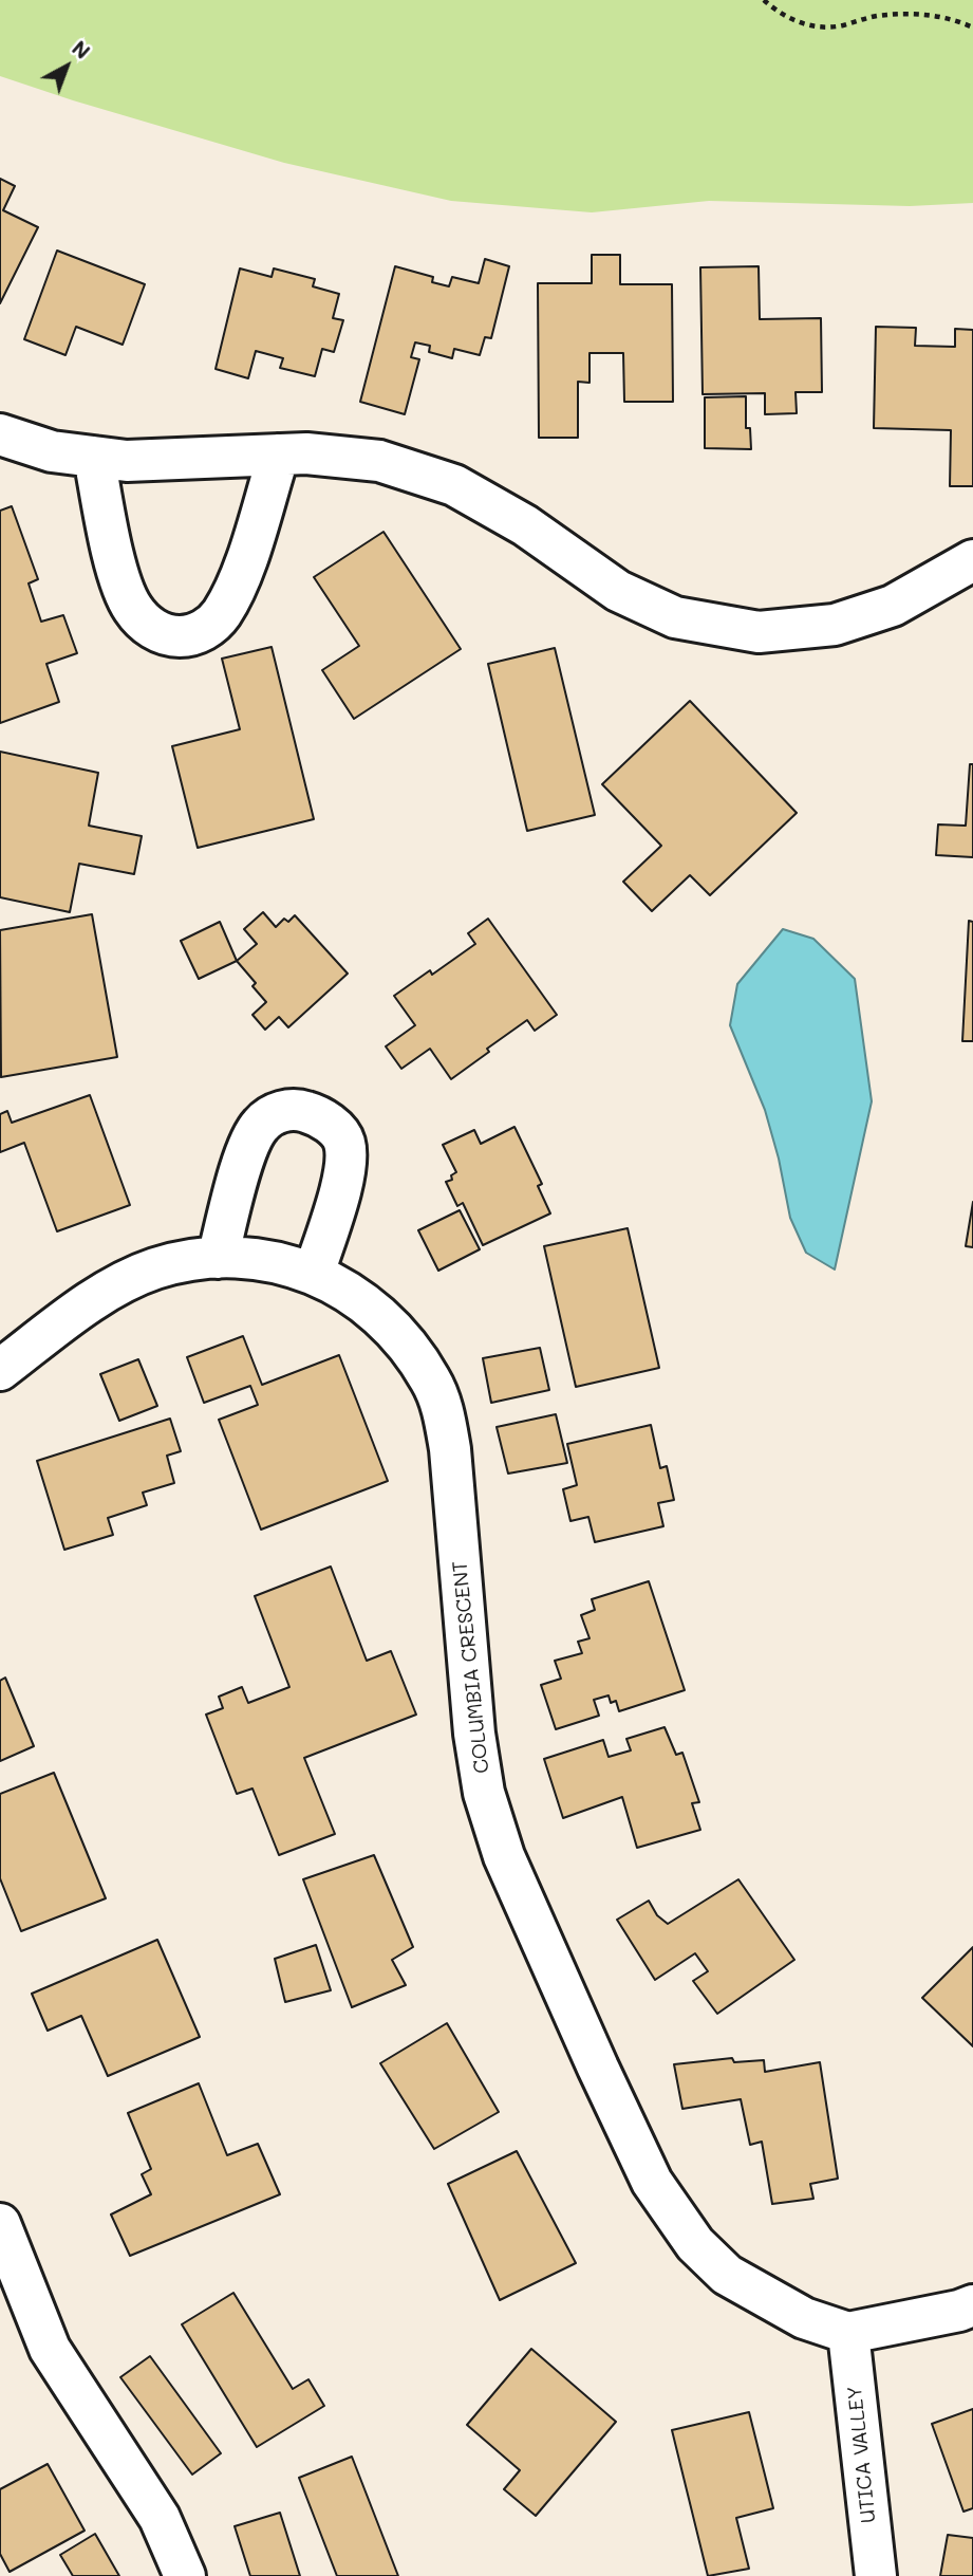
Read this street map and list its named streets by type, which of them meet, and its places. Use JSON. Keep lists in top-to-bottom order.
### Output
{
  "streets": {
    "street": ["COLUMBIA CRESCENT", "UTICA VALLEY"]
  },
  "crossings": [
    ["COLUMBIA CRESCENT", "UTICA VALLEY"]
  ],
  "north": "top right"
}
